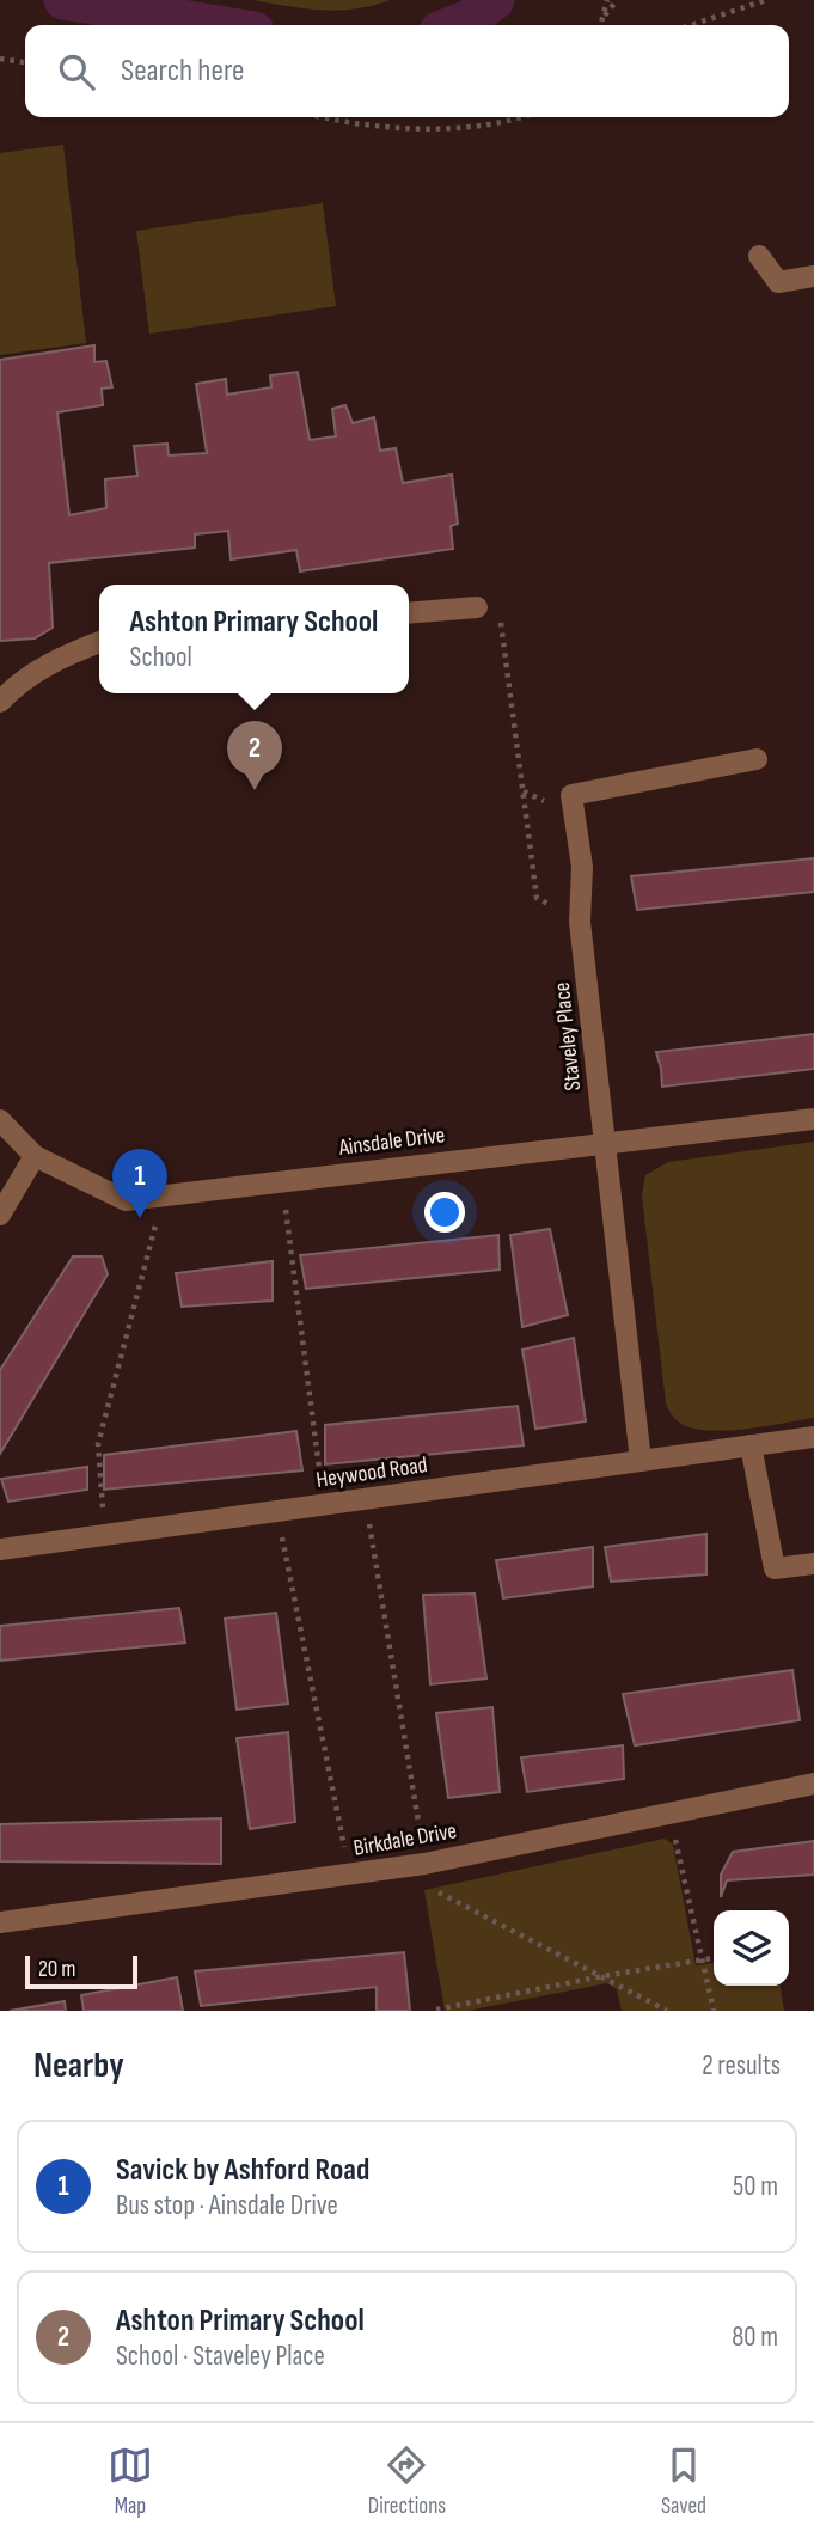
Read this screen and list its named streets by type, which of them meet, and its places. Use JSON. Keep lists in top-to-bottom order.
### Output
{
  "streets": {
    "street": [
      "Staveley Place",
      "Ainsdale Drive",
      "Heywood Road",
      "Birkdale Drive"
    ]
  },
  "crossings": [
    ["Staveley Place", "Ainsdale Drive"],
    ["Staveley Place", "Heywood Road"]
  ],
  "scale_bar": "20 m",
  "page": {
    "search": "Search here",
    "popup": ["Ashton Primary School", "School"],
    "pins": ["2", "1"],
    "scale": "20 m",
    "heading": ["Nearby", "2 results"],
    "list": [
      {
        "mark": "1",
        "name": "Savick by Ashford Road",
        "note": "Bus stop · Ainsdale Drive",
        "value": "50 m"
      },
      {
        "mark": "2",
        "name": "Ashton Primary School",
        "note": "School · Staveley Place",
        "value": "80 m"
      }
    ],
    "nav": ["Map", "Directions", "Saved"]
  }
}
